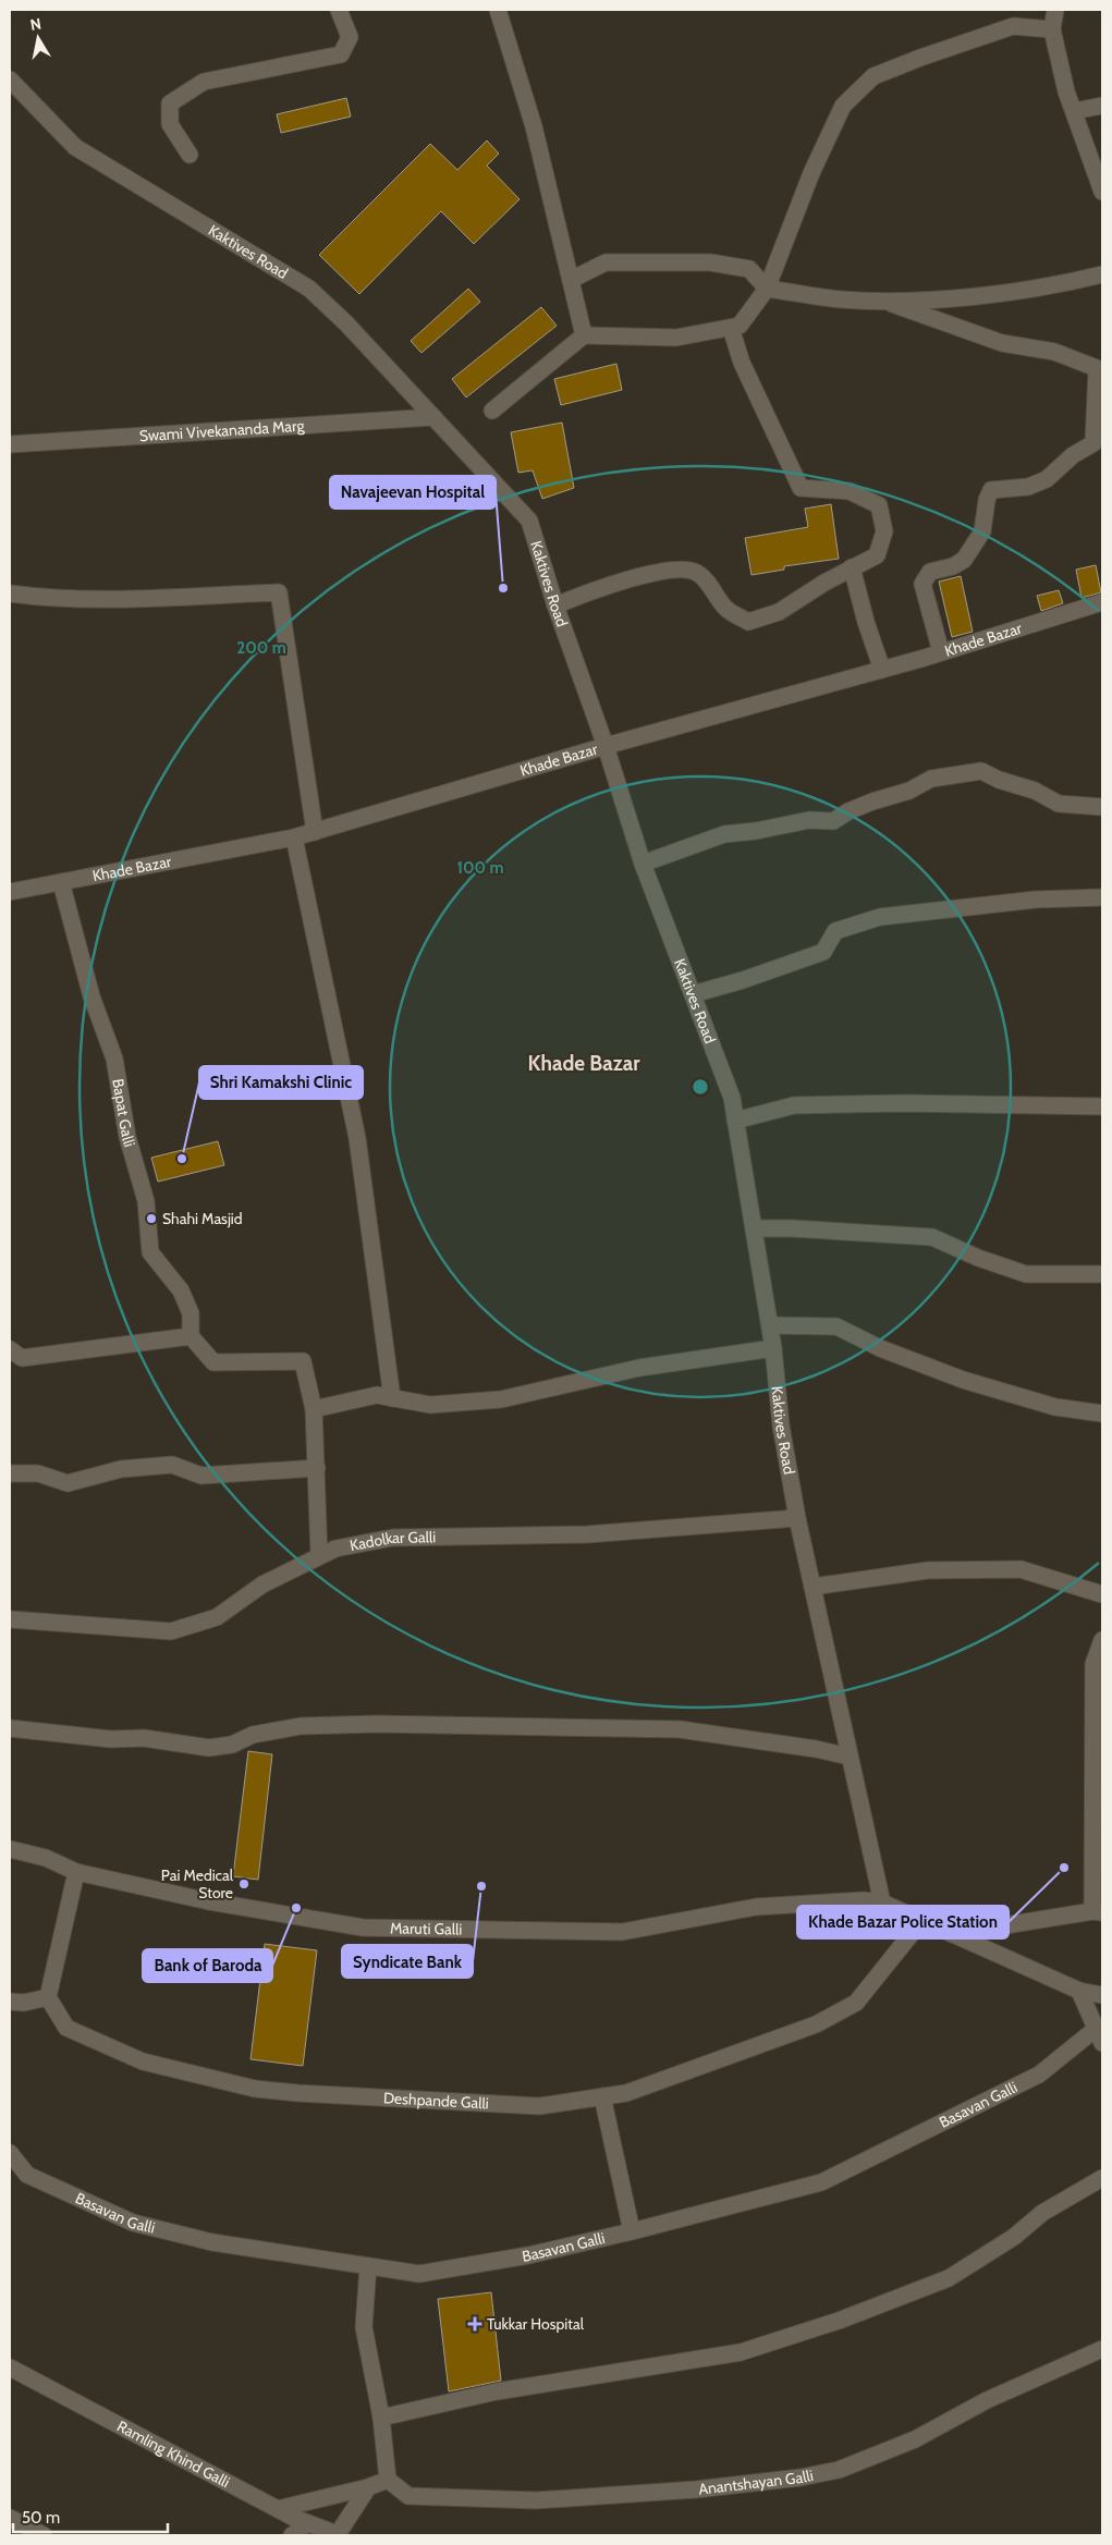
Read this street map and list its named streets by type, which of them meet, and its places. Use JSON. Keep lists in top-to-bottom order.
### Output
{
  "streets": {
    "street": [
      "Kaktives Road",
      "Swami Vivekananda Marg",
      "Khade Bazar",
      "Bapat Galli",
      "Kadolkar Galli",
      "Maruti Galli",
      "Deshpande Galli",
      "Basavan Galli",
      "Ramling Khind Galli",
      "Anantshayan Galli"
    ]
  },
  "crossings": [
    ["Kaktives Road", "Swami Vivekananda Marg"],
    ["Kaktives Road", "Khade Bazar"],
    ["Kaktives Road", "Kadolkar Galli"],
    ["Kaktives Road", "Maruti Galli"],
    ["Khade Bazar", "Bapat Galli"]
  ],
  "districts": ["Khade Bazar"],
  "places": {
    "other": [
      "Navajeevan Hospital",
      "Shri Kamakshi Clinic",
      "Shahi Masjid",
      "Khade Bazar Police Station",
      "Pai Medical Store",
      "Syndicate Bank",
      "Bank of Baroda"
    ],
    "health": ["Tukkar Hospital"]
  },
  "scale_bar": "50 m",
  "north": "top",
  "rings": ["200 m", "100 m"]
}
